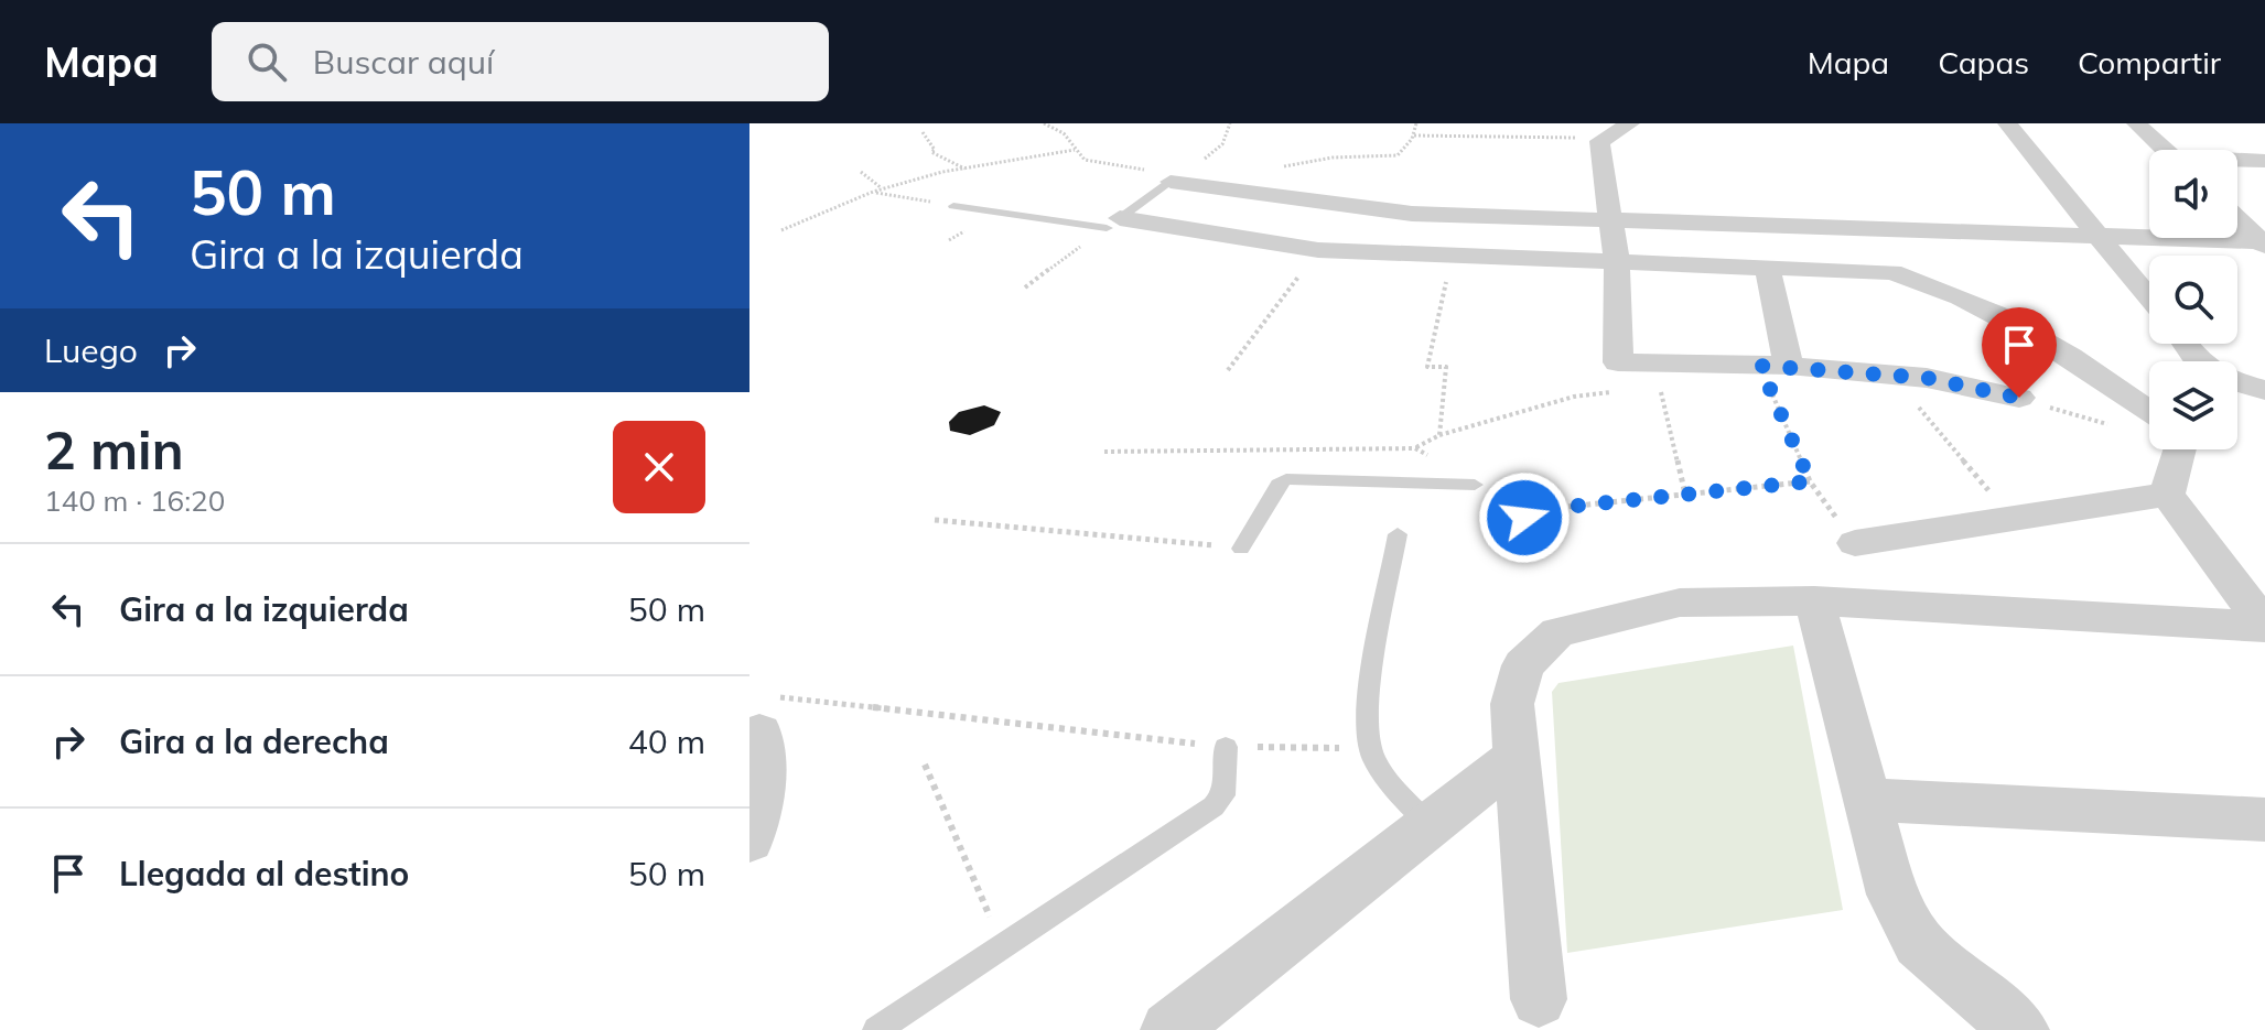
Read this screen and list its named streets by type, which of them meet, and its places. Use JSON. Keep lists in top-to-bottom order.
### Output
{
  "page": {
    "header": "Mapa",
    "search": "Buscar aquí",
    "nav": ["Mapa", "Capas", "Compartir"],
    "turn": ["50 m", "Gira a la izquierda"],
    "then": "Luego",
    "heading": ["2 min", "140 m · 16:20"],
    "list": [
      {
        "name": "Gira a la izquierda",
        "value": "50 m"
      },
      {
        "name": "Gira a la derecha",
        "value": "40 m"
      },
      {
        "name": "Llegada al destino",
        "value": "50 m"
      }
    ]
  }
}
